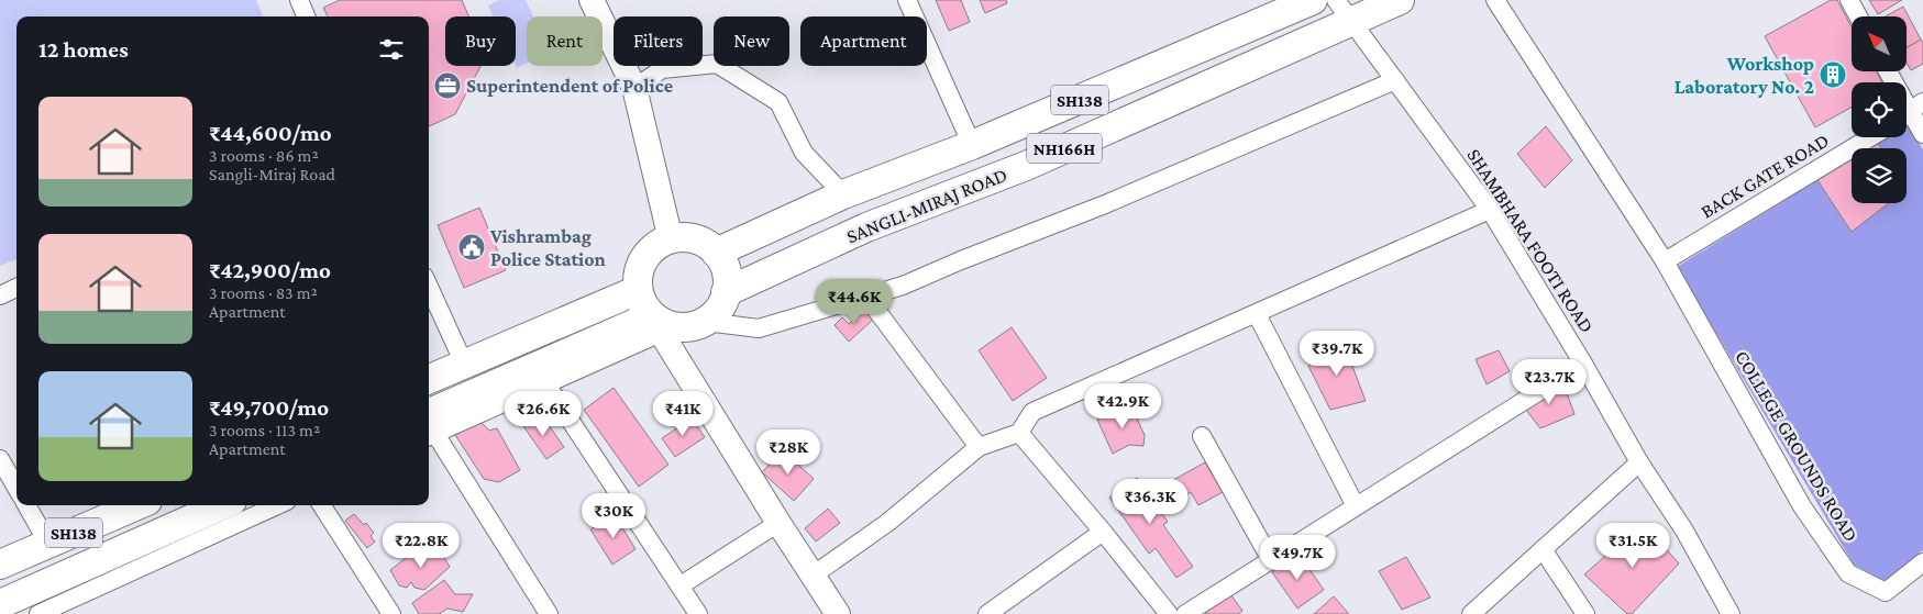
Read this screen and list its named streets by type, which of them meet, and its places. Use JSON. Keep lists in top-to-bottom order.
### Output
{
  "streets": {
    "highway": ["SH138", "NH166H", "SANGLI-MIRAJ ROAD"],
    "street": ["BACK GATE ROAD", "SHAMBHARA FOOTI ROAD", "COLLEGE GROUNDS ROAD"]
  },
  "crossings": [
    ["BACK GATE ROAD", "COLLEGE GROUNDS ROAD"],
    ["SANGLI-MIRAJ ROAD", "SHAMBHARA FOOTI ROAD"]
  ],
  "places": {
    "building": ["Workshop Laboratory No. 2"],
    "office": ["Superintendent of Police"],
    "public building": ["Vishrambag Police Station"]
  },
  "north": "top left",
  "page": {
    "chip": [
      "Buy",
      "Rent",
      "Filters",
      "New",
      "Apartment"
    ],
    "heading": "12 homes",
    "list": [
      {
        "name": "₹44,600/mo",
        "note": "3 rooms · 86 m² · Sangli-Miraj Road"
      },
      {
        "name": "₹42,900/mo",
        "note": "3 rooms · 83 m² · Apartment"
      },
      {
        "name": "₹49,700/mo",
        "note": "3 rooms · 113 m² · Apartment"
      }
    ],
    "price": [
      "₹44.6K",
      "₹39.7K",
      "₹23.7K",
      "₹42.9K",
      "₹26.6K",
      "₹41K",
      "₹28K",
      "₹36.3K",
      "₹30K",
      "₹22.8K",
      "₹31.5K",
      "₹49.7K"
    ]
  }
}
